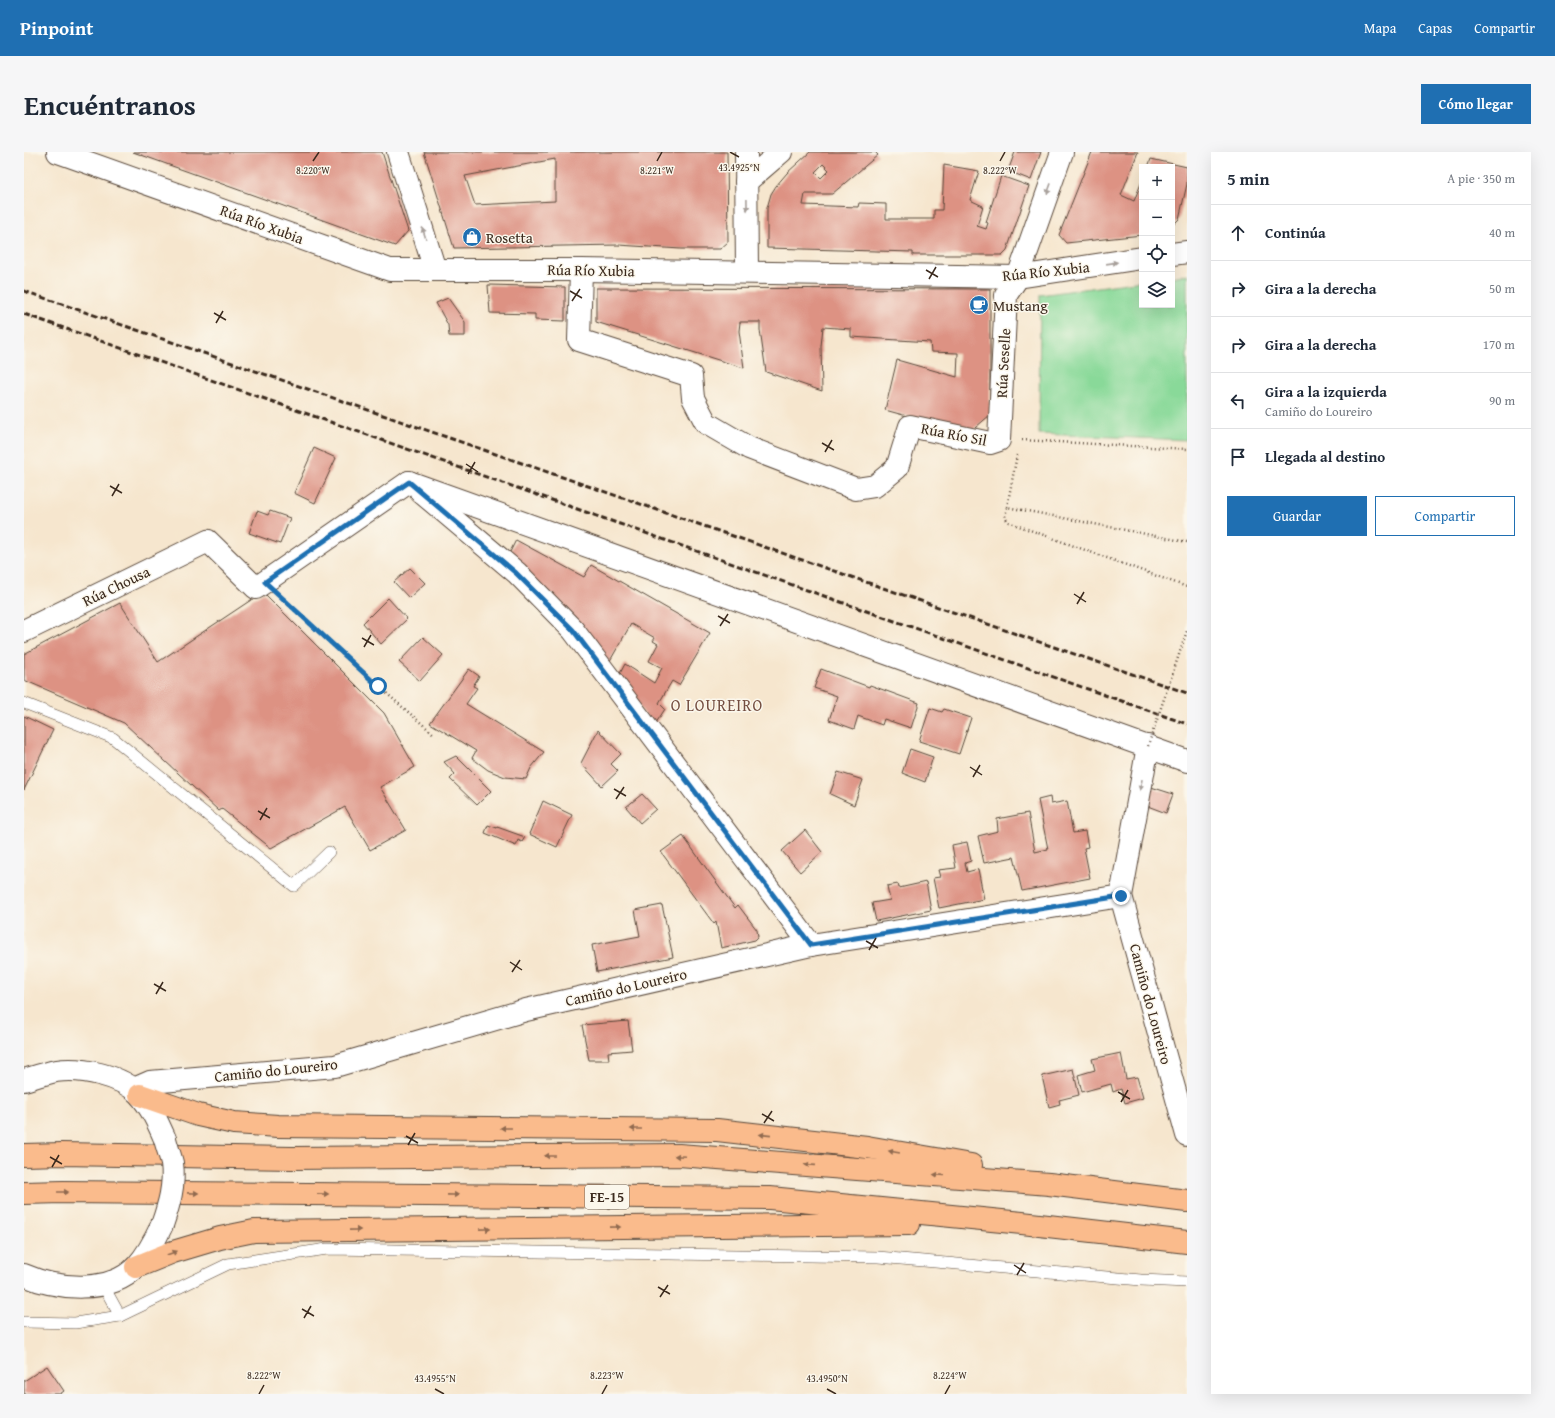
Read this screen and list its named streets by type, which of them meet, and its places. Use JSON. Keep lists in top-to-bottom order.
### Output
{
  "streets": {
    "highway": ["FE-15"],
    "street": [
      "Rúa Río Xubia",
      "Rúa Seselle",
      "Rúa Río Sil",
      "Rúa Chousa",
      "Camiño do Loureiro"
    ]
  },
  "crossings": [
    ["Rúa Río Xubia", "Rúa Seselle"],
    ["Rúa Río Xubia", "Rúa Río Sil"],
    ["Rúa Seselle", "Rúa Río Sil"]
  ],
  "one_way": ["Rúa Seselle"],
  "districts": ["O LOUREIRO"],
  "places": {
    "shop": ["Rosetta"],
    "cafe": ["Mustang"]
  },
  "page": {
    "header": "Pinpoint",
    "nav": ["Mapa", "Capas", "Compartir"],
    "title": "Encuéntranos",
    "buttons": [
      "Cómo llegar",
      ["Guardar", "Compartir"]
    ],
    "heading": ["5 min", "A pie · 350 m"],
    "map_buttons": ["+", "−"],
    "list": [
      ["Continúa", "40 m"],
      ["Gira a la derecha", "50 m"],
      ["Gira a la derecha", "170 m"],
      ["Gira a la izquierda", "Camiño do Loureiro", "90 m"],
      "Llegada al destino"
    ]
  },
  "coordinates": [
    "43.4925°N",
    "8.221°W",
    "8.220°W",
    "8.222°W",
    "8.223°W",
    "8.224°W",
    "43.4955°N",
    "43.4950°N"
  ]
}
